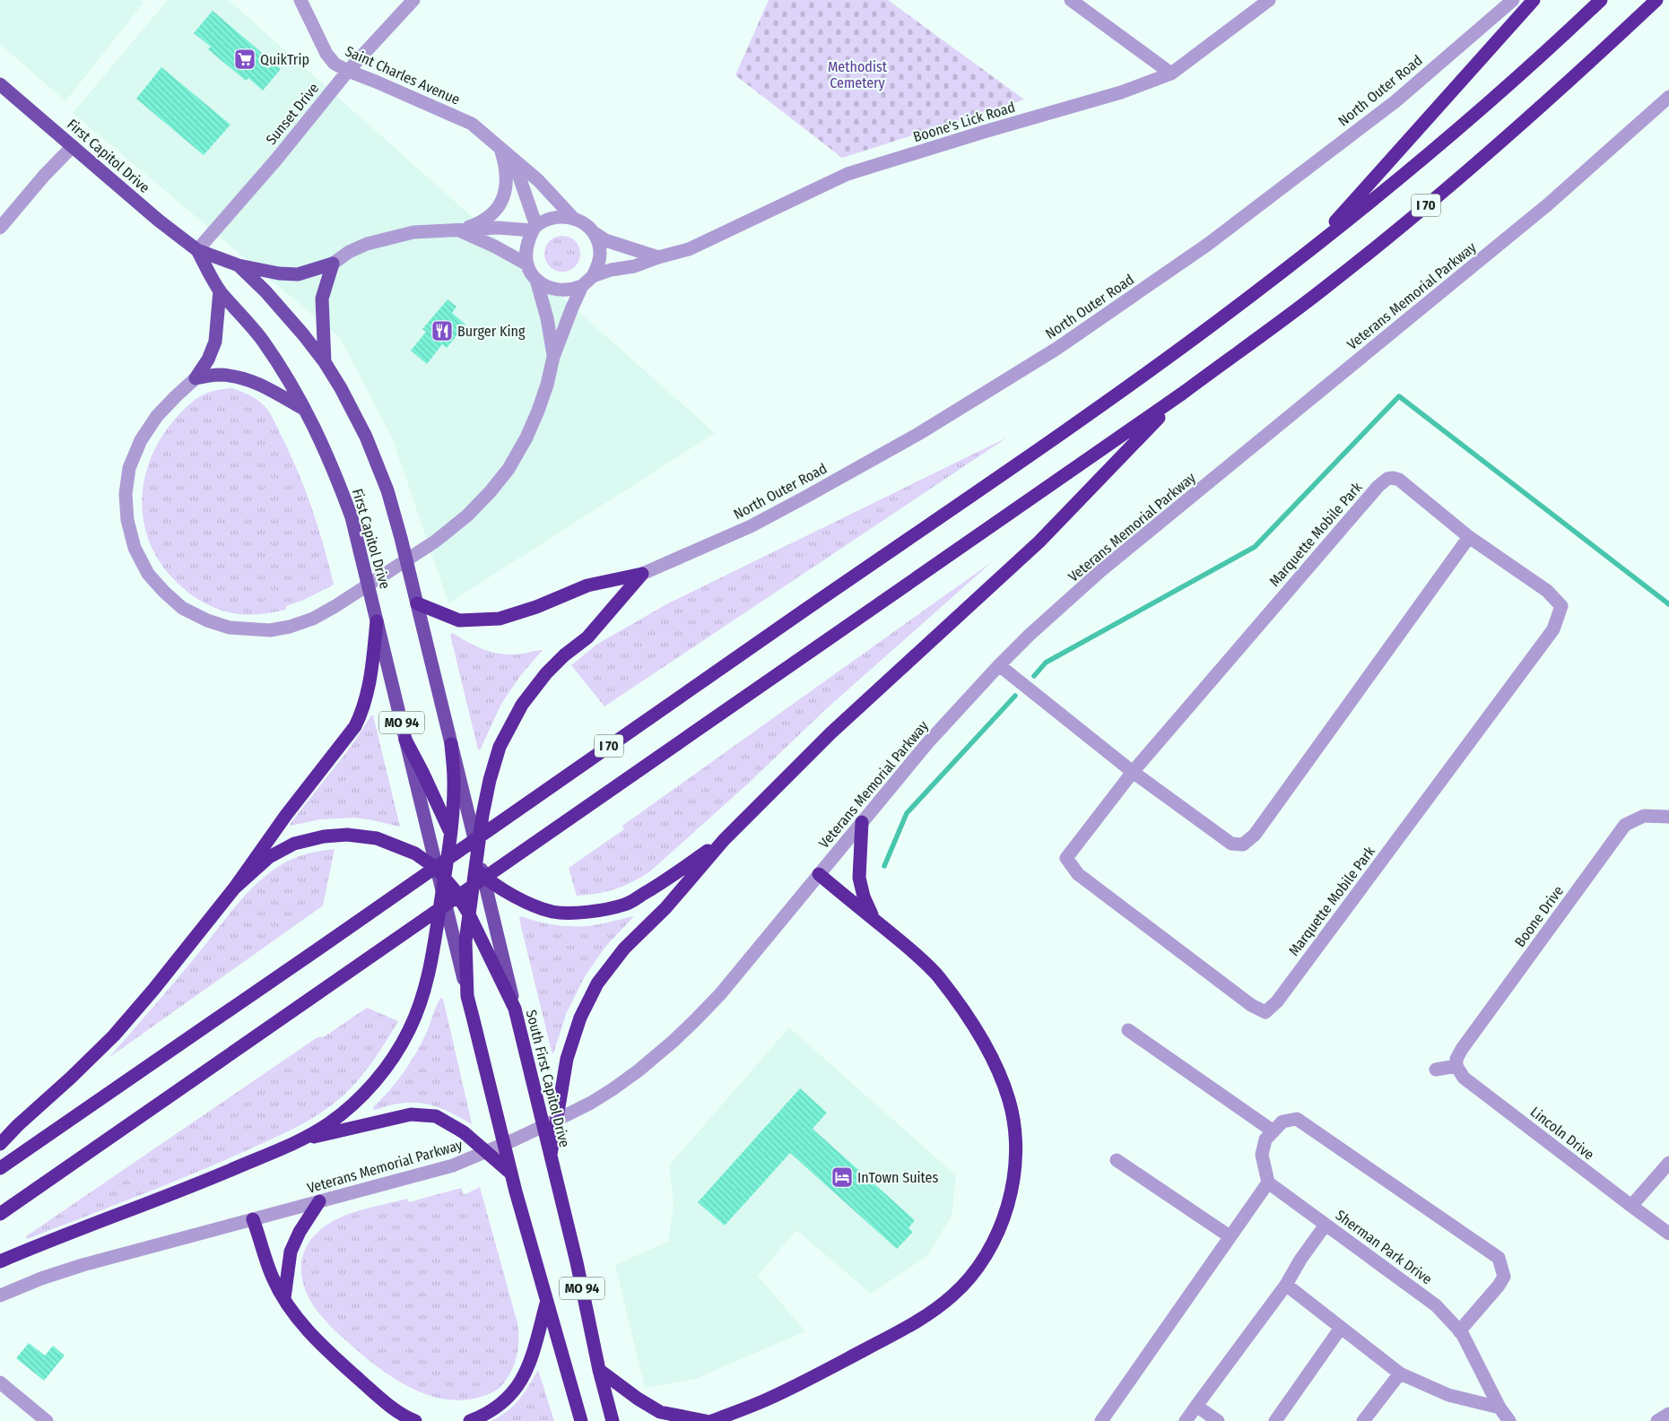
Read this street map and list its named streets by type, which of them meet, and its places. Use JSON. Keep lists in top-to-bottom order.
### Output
{
  "streets": {
    "highway": ["I 70", "MO 94", "South First Capitol Drive"],
    "main road": ["First Capitol Drive"],
    "street": [
      "Saint Charles Avenue",
      "North Outer Road",
      "Sunset Drive",
      "Boone's Lick Road",
      "Veterans Memorial Parkway",
      "Marquette Mobile Park",
      "Boone Drive",
      "Lincoln Drive",
      "Sherman Park Drive"
    ]
  },
  "crossings": [
    ["Saint Charles Avenue", "Sunset Drive"],
    ["Saint Charles Avenue", "Boone's Lick Road"],
    ["Sunset Drive", "First Capitol Drive"],
    ["First Capitol Drive", "MO 94"],
    ["Boone Drive", "Lincoln Drive"]
  ],
  "parks": ["Methodist Cemetery"],
  "places": {
    "supermarket": ["QuikTrip"],
    "restaurant": ["Burger King"],
    "hotel": ["InTown Suites"]
  }
}
